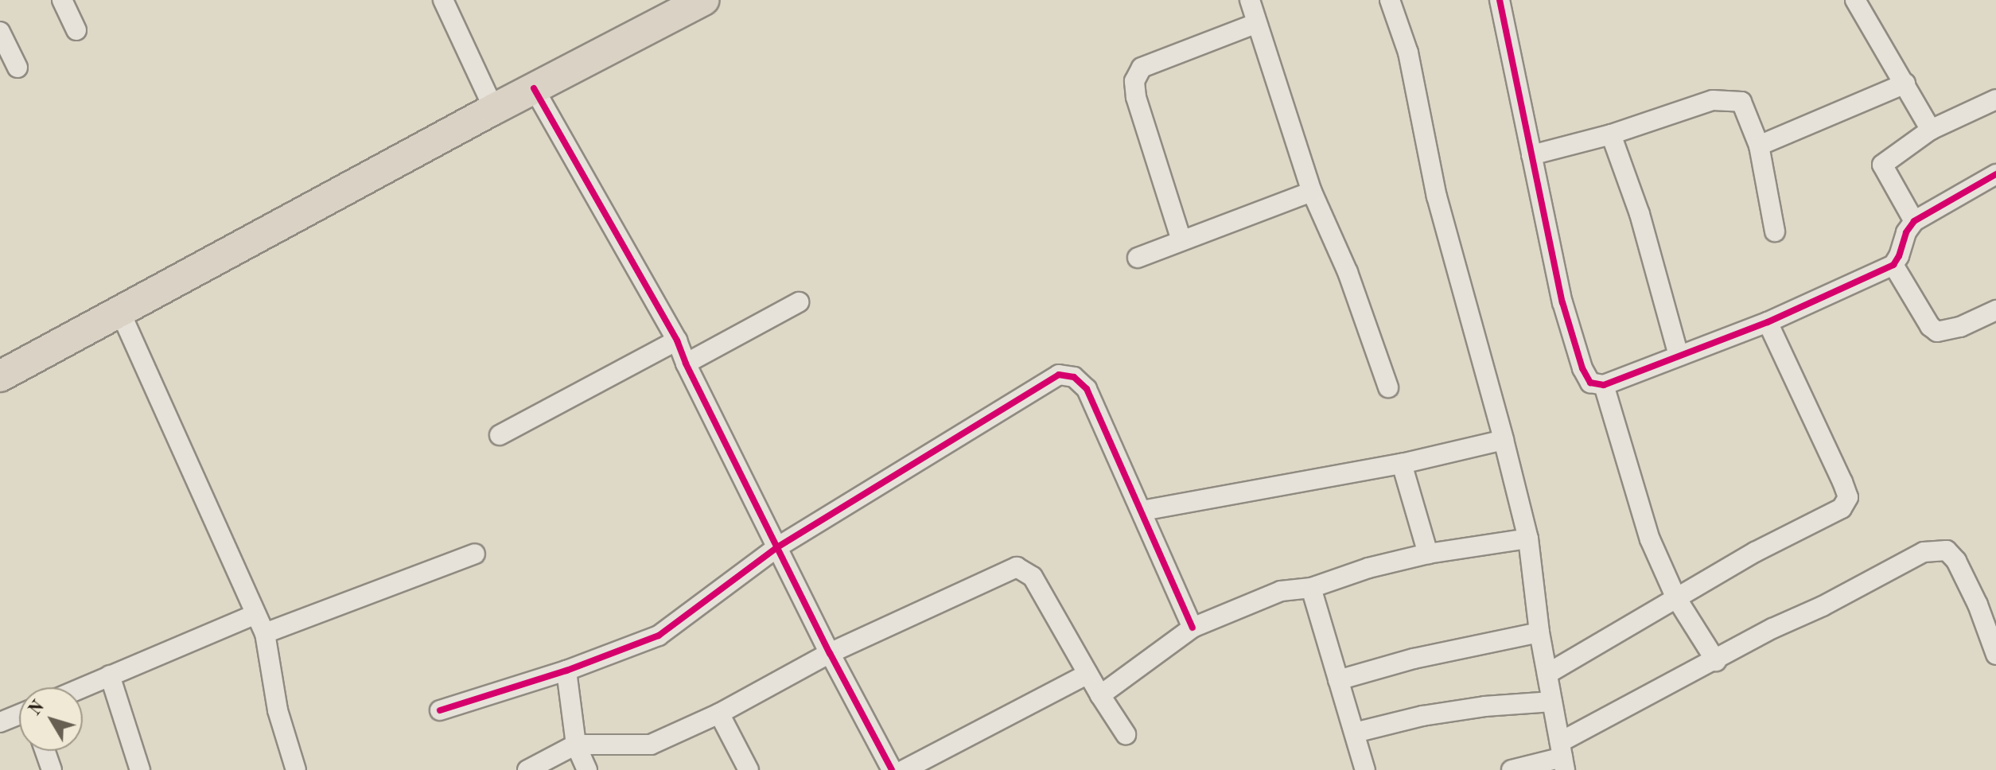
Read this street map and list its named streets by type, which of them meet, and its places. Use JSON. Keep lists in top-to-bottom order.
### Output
{
  "north": "top left"
}
